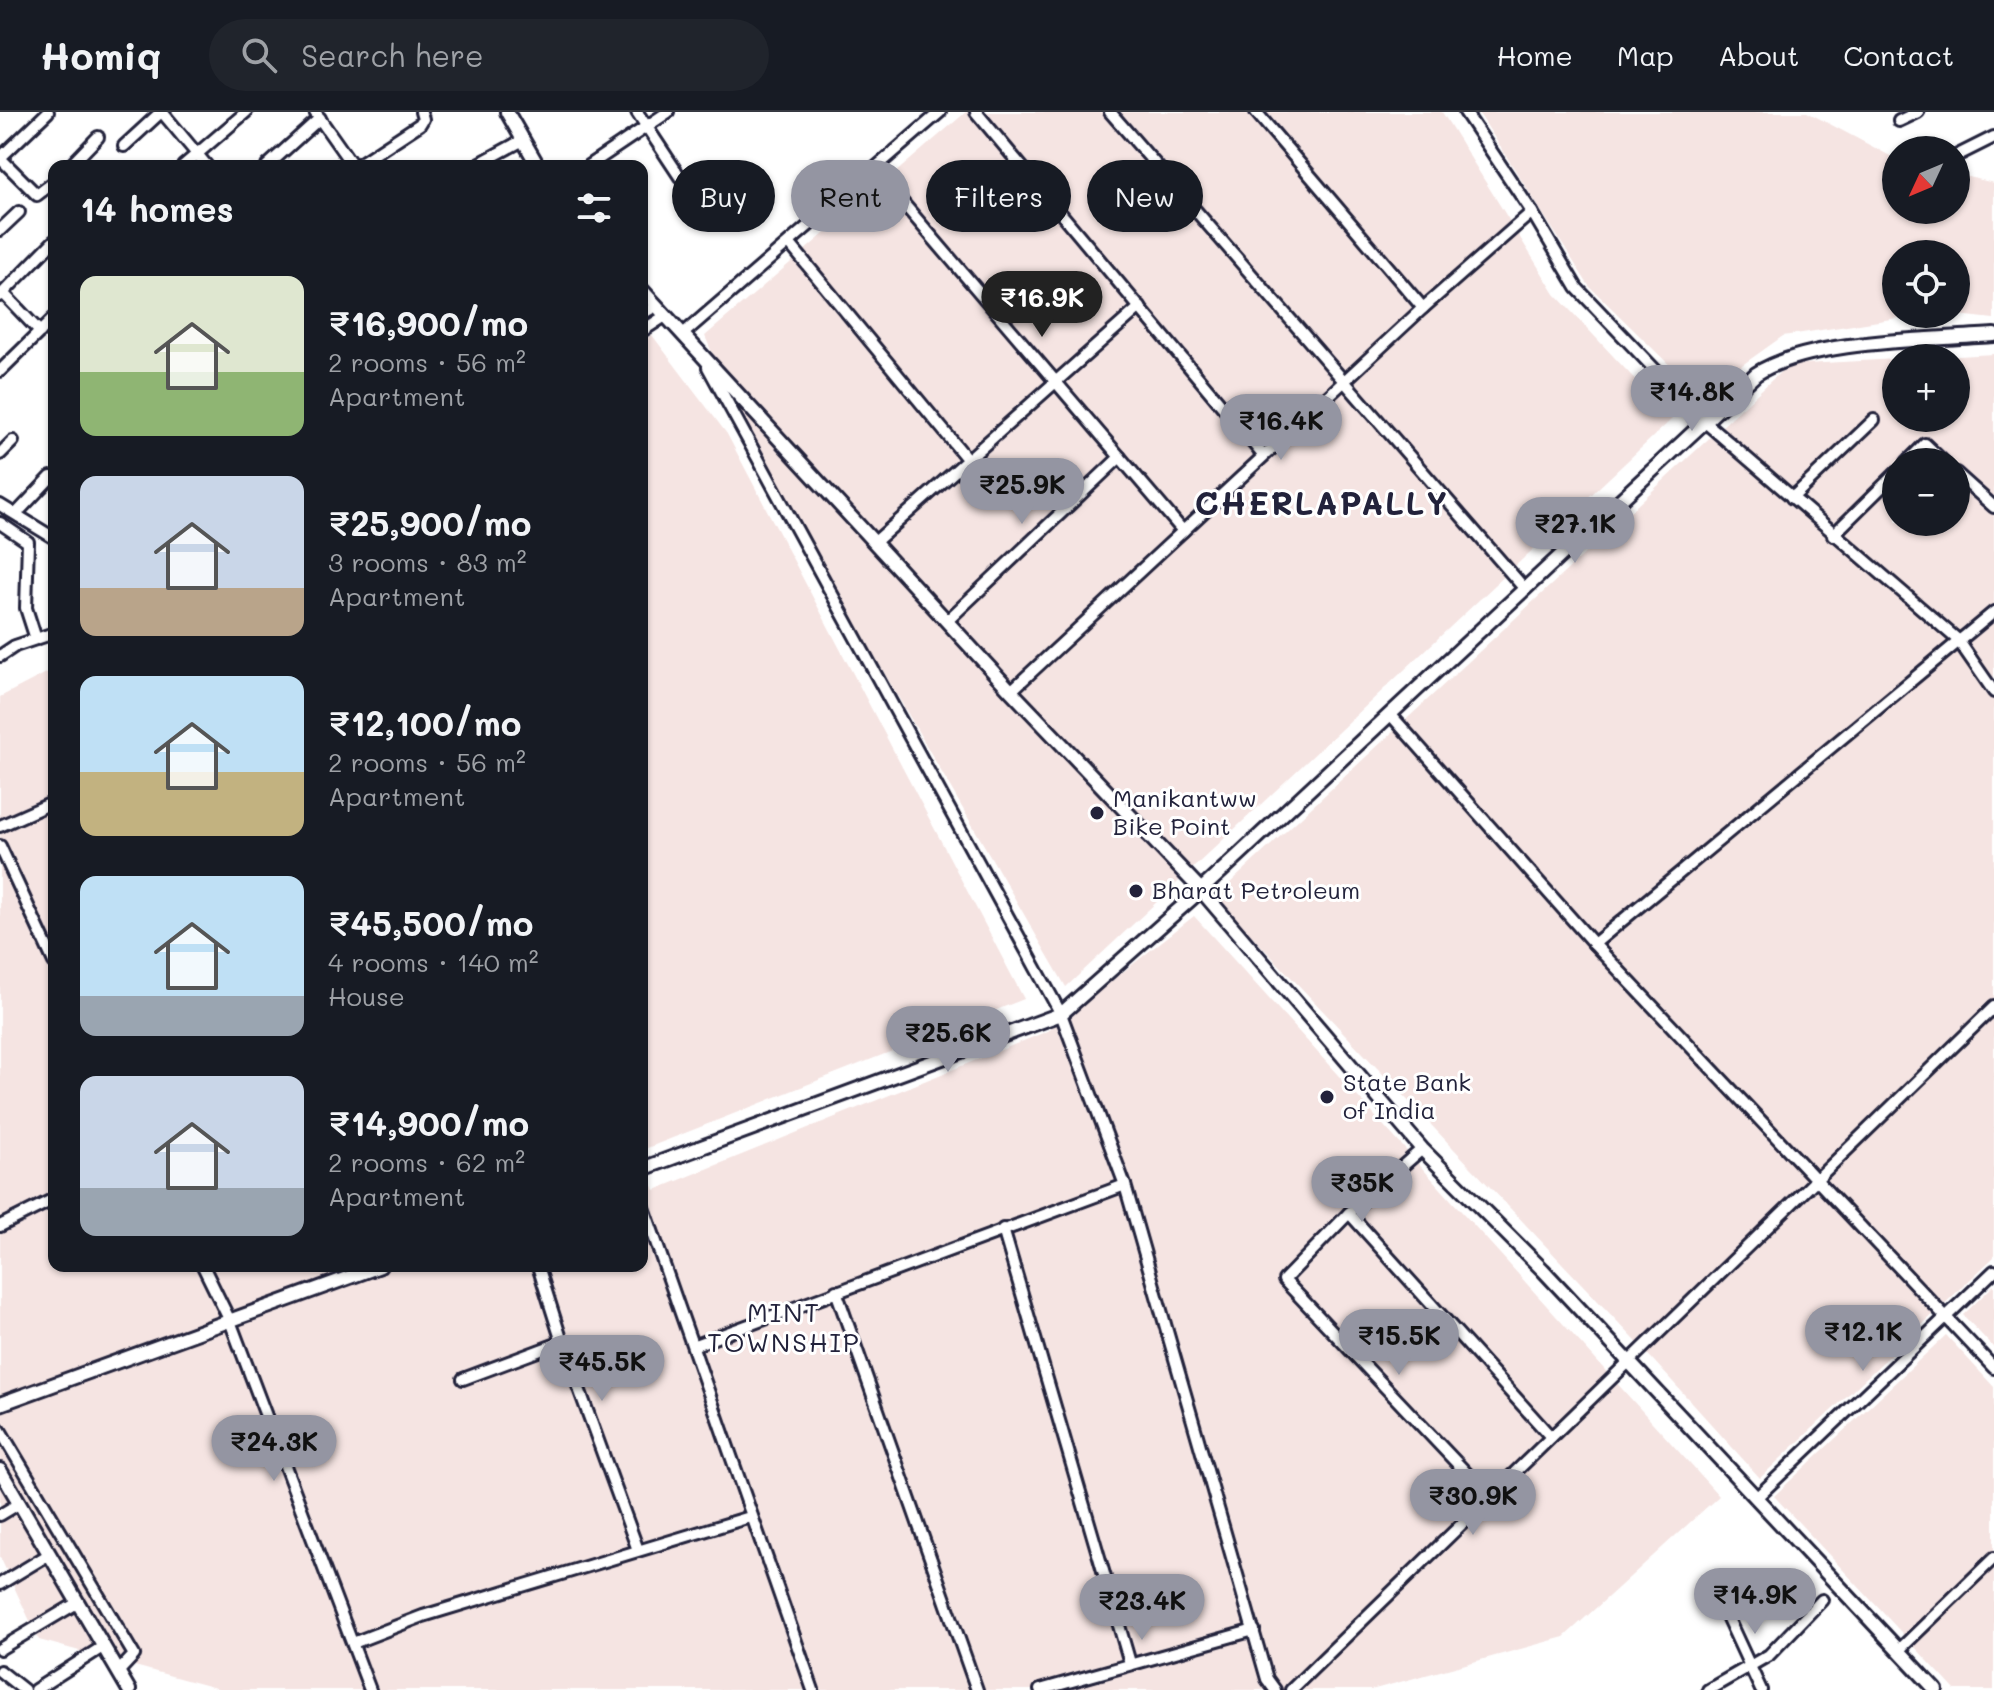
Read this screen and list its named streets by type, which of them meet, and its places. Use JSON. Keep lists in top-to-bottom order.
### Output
{
  "districts": ["CHERLAPALLY", "MINT TOWNSHIP"],
  "places": ["Manikantww Bike Point", "Bharat Petroleum", "State Bank of India"],
  "north": "bottom left",
  "page": {
    "header": "Homiq",
    "search": "Search here",
    "nav": [
      "Home",
      "Map",
      "About",
      "Contact"
    ],
    "map_buttons": ["+", "−"],
    "chip": [
      "Buy",
      "Rent",
      "Filters",
      "New"
    ],
    "heading": "14 homes",
    "list": [
      {
        "name": "₹16,900/mo",
        "note": "2 rooms · 56 m² · Apartment"
      },
      {
        "name": "₹25,900/mo",
        "note": "3 rooms · 83 m² · Apartment"
      },
      {
        "name": "₹12,100/mo",
        "note": "2 rooms · 56 m² · Apartment"
      },
      {
        "name": "₹45,500/mo",
        "note": "4 rooms · 140 m² · House"
      },
      {
        "name": "₹14,900/mo",
        "note": "2 rooms · 62 m² · Apartment"
      }
    ],
    "price": [
      "₹16.9K",
      "₹14.8K",
      "₹16.4K",
      "₹25.9K",
      "₹27.1K",
      "₹25.6K",
      "₹35K",
      "₹12.1K",
      "₹15.5K",
      "₹45.5K",
      "₹24.3K",
      "₹30.9K",
      "₹14.9K",
      "₹23.4K"
    ]
  }
}
